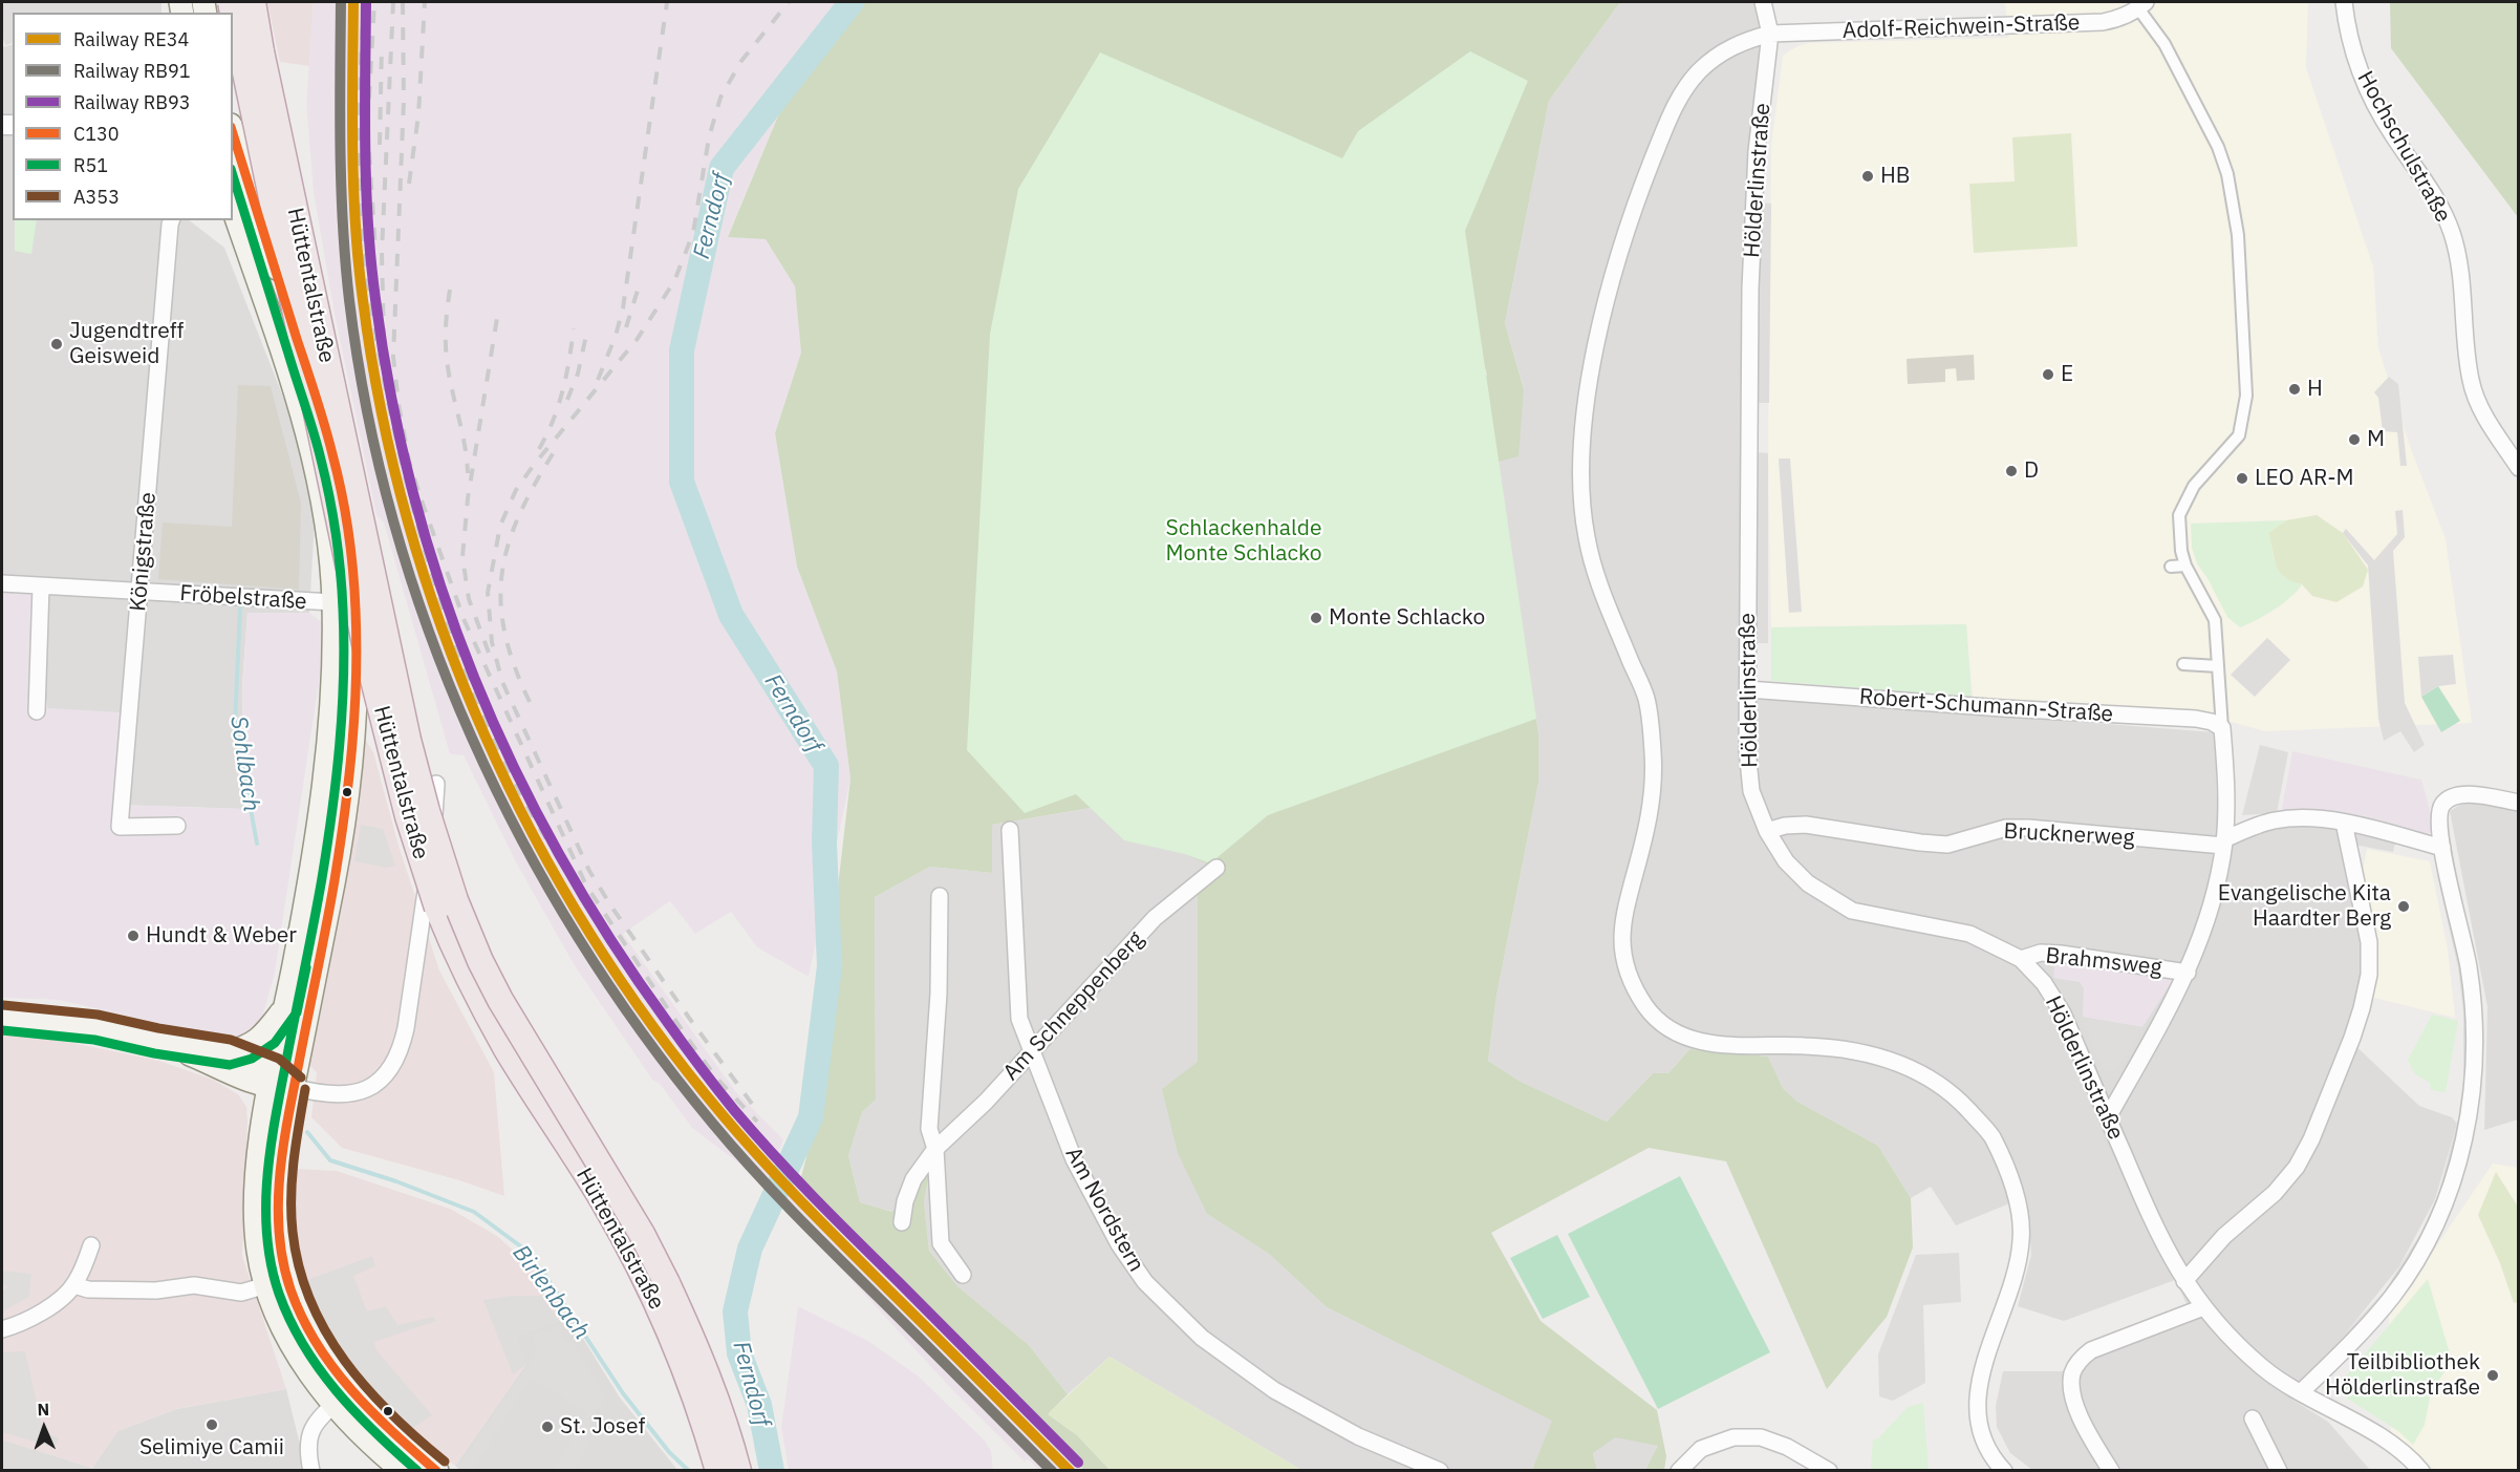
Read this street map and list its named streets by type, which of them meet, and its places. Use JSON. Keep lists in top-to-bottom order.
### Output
{
  "streets": {
    "highway": ["Hüttentalstraße"],
    "street": [
      "Adolf-Reichwein-Straße",
      "Hochschulstraße",
      "Hölderlinstraße",
      "Königstraße",
      "Fröbelstraße",
      "Robert-Schumann-Straße",
      "Brucknerweg",
      "Brahmsweg",
      "Am Schneppenberg",
      "Am Nordstern"
    ]
  },
  "crossings": [
    ["Adolf-Reichwein-Straße", "Hölderlinstraße"],
    ["Hölderlinstraße", "Robert-Schumann-Straße"],
    ["Hölderlinstraße", "Brucknerweg"],
    ["Hölderlinstraße", "Brahmsweg"],
    ["Königstraße", "Fröbelstraße"],
    ["Am Schneppenberg", "Am Nordstern"]
  ],
  "water": ["Ferndorf", "Sohlbach", "Birlenbach"],
  "parks": ["Schlackenhalde Monte Schlacko"],
  "places": [
    "HB",
    "Jugendtreff Geisweid",
    "E",
    "H",
    "M",
    "D",
    "LEO AR-M",
    "Monte Schlacko",
    "Evangelische Kita Haardter Berg",
    "Hundt & Weber",
    "Teilbibliothek Hölderlinstraße",
    "Selimiye Camii",
    "St. Josef"
  ],
  "lines": [
    "rail line RE34",
    "rail line RB91",
    "rail line RB93",
    "transit line C130",
    "transit line R51",
    "transit line A353"
  ],
  "legend": [
    "Railway RE34",
    "Railway RB91",
    "Railway RB93",
    "C130",
    "R51",
    "A353"
  ],
  "north": "top"
}
